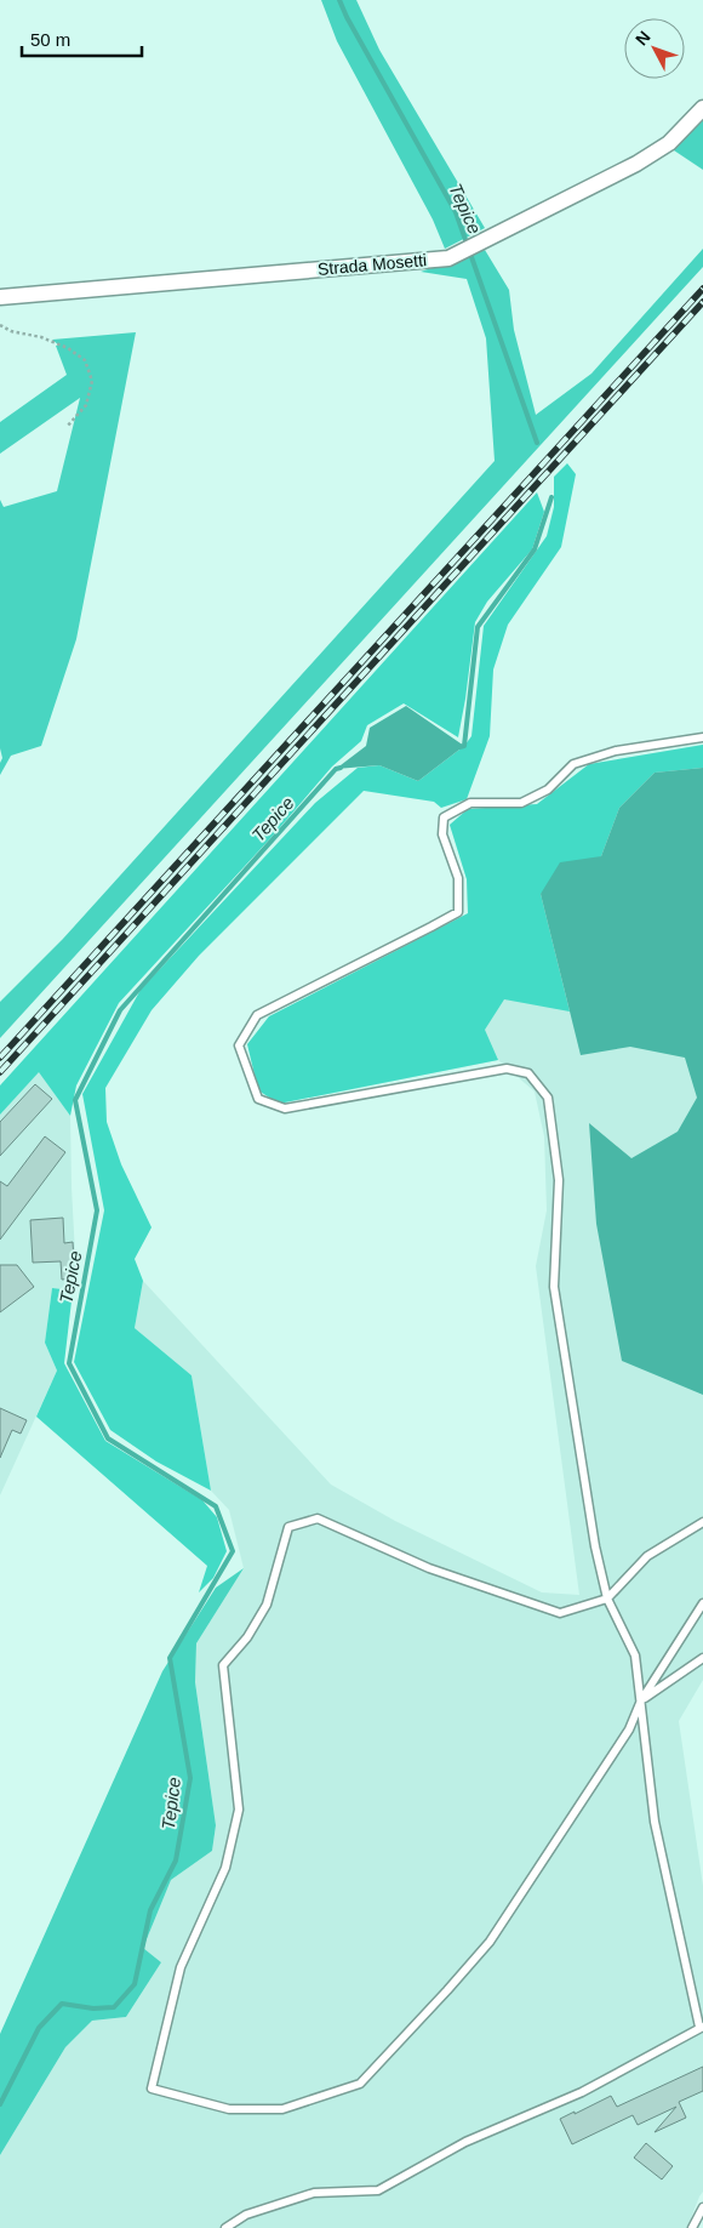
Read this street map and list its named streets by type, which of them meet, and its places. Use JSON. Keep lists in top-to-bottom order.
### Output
{
  "streets": {
    "street": ["Strada Mosetti"]
  },
  "water": ["Tepice"],
  "scale_bar": "50 m",
  "north": "top left"
}
